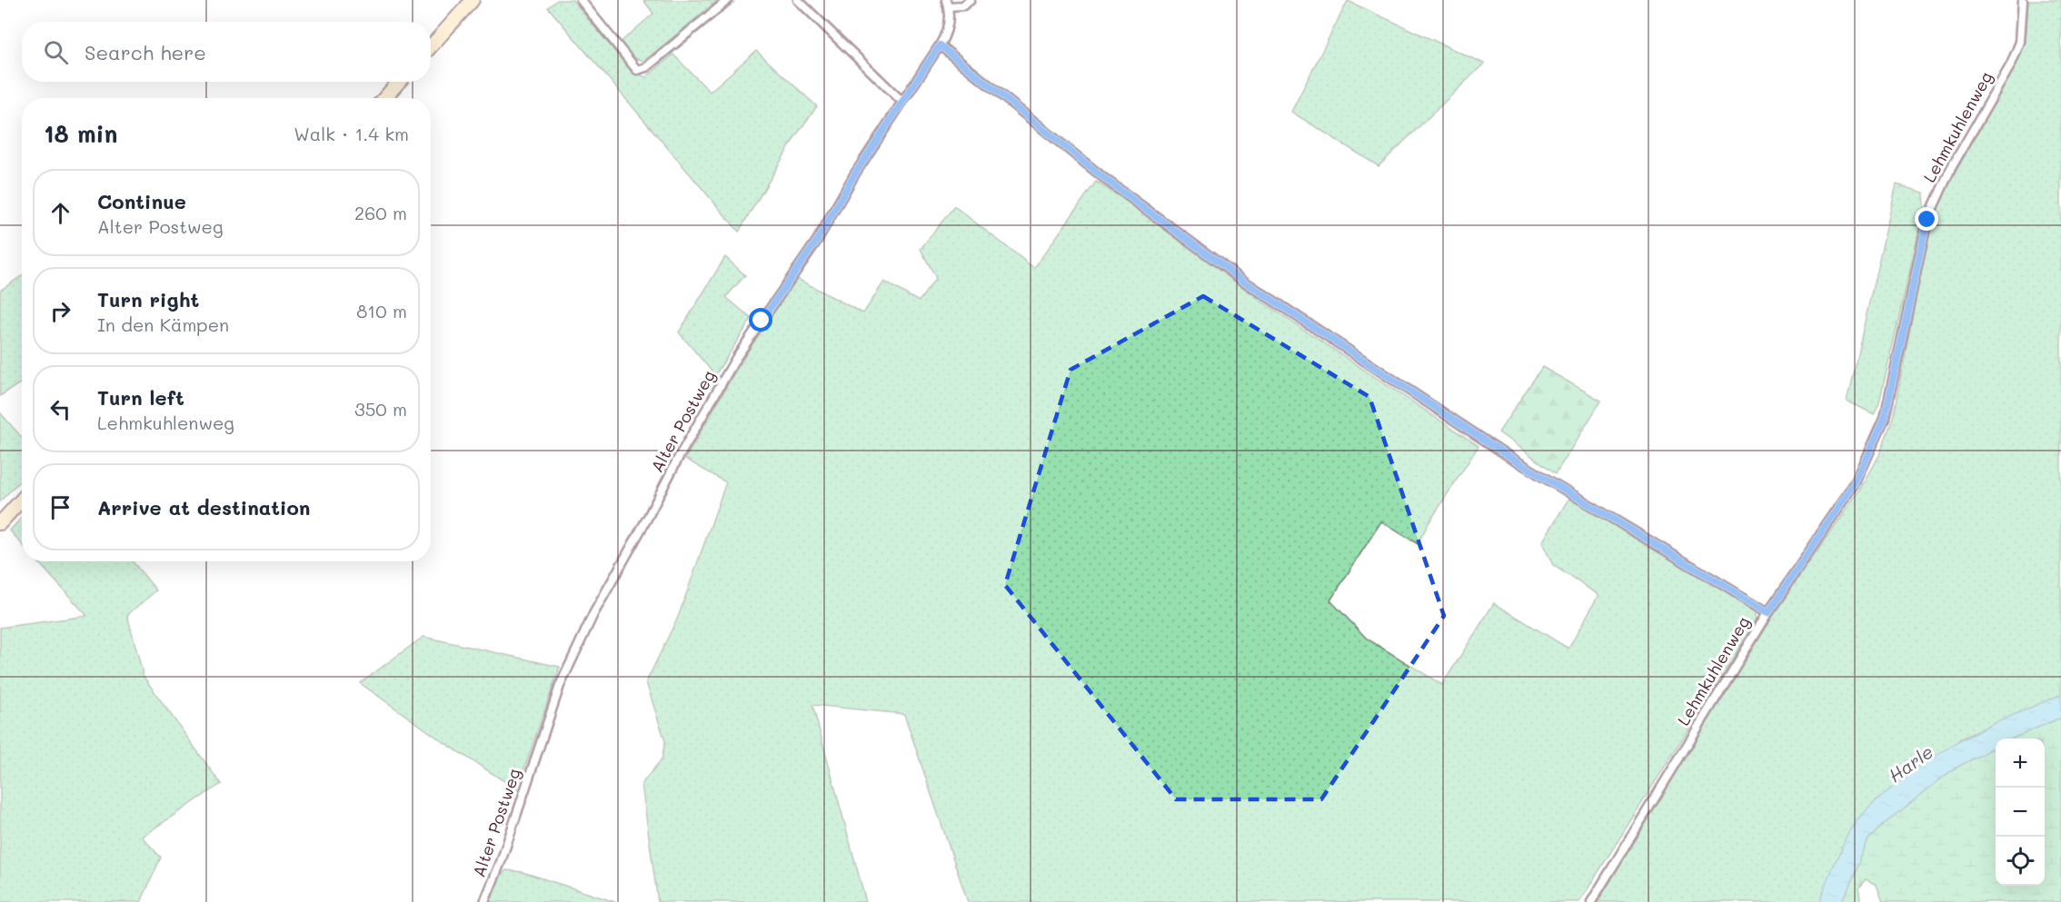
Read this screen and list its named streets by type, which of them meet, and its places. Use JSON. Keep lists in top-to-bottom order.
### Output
{
  "streets": {
    "street": ["Lehmkuhlenweg", "Alter Postweg"]
  },
  "water": ["Harle"],
  "page": {
    "search": "Search here",
    "heading": ["18 min", "Walk · 1.4 km"],
    "list": [
      ["Continue", "Alter Postweg", "260 m"],
      ["Turn right", "In den Kämpen", "810 m"],
      ["Turn left", "Lehmkuhlenweg", "350 m"],
      "Arrive at destination"
    ],
    "map_buttons": ["+", "−"]
  }
}
